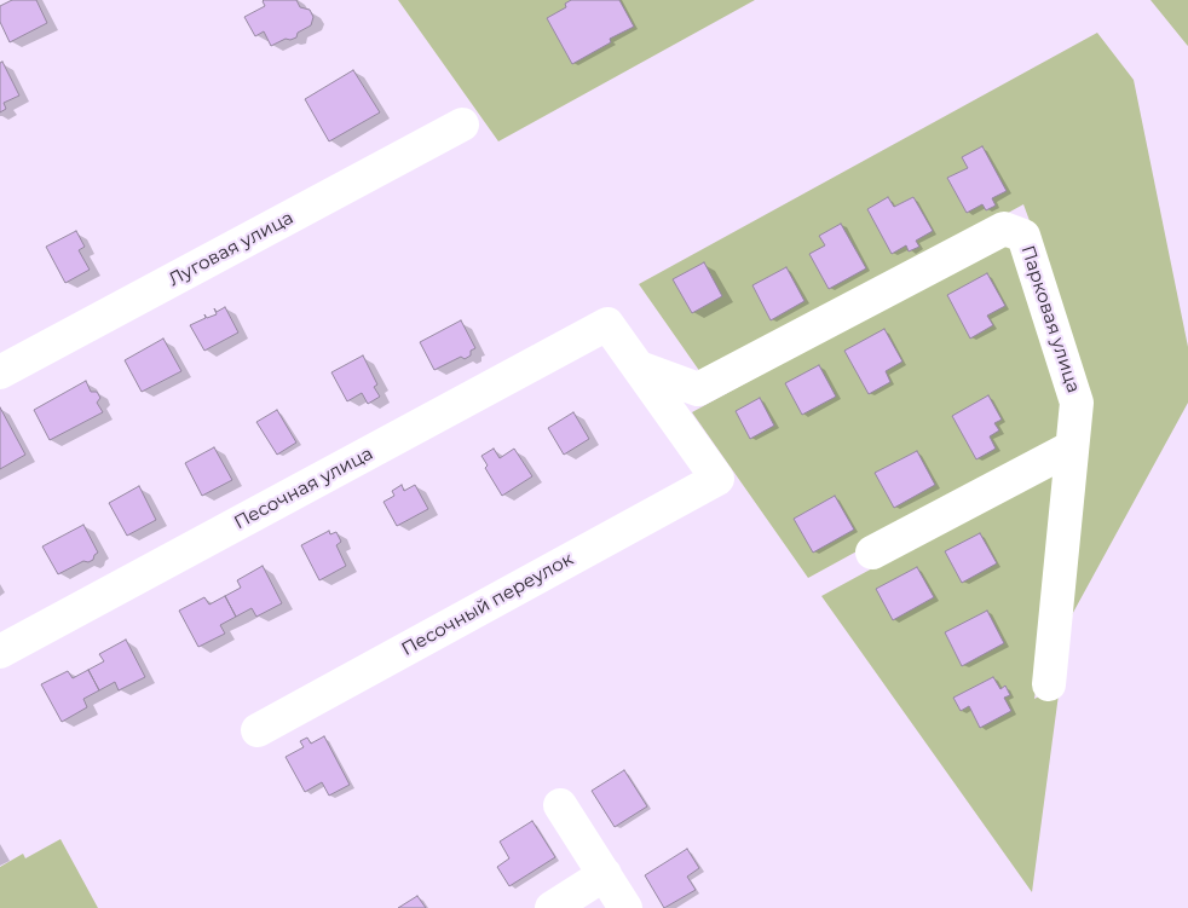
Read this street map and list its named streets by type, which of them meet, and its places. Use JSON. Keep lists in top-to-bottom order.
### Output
{
  "streets": {
    "street": [
      "Луговая улица",
      "Парковая улица",
      "Песочная улица",
      "Песочный переулок"
    ]
  },
  "crossings": [
    ["Парковая улица", "Песочная улица"],
    ["Парковая улица", "Песочный переулок"],
    ["Песочная улица", "Песочный переулок"]
  ]
}
